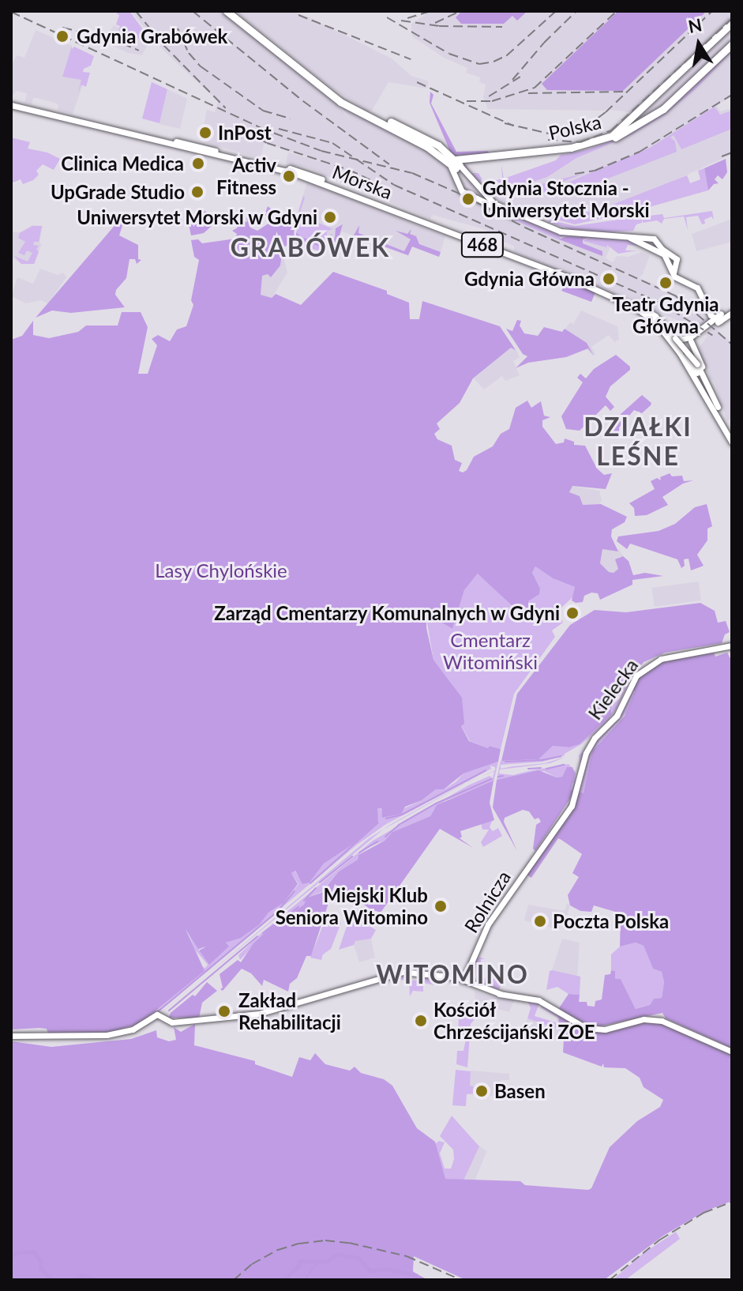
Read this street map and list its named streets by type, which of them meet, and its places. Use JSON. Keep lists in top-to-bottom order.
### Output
{
  "streets": {
    "highway": ["Polska"],
    "main road": [
      "Morska",
      "468",
      "Kielecka",
      "Rolnicza"
    ]
  },
  "crossings": [
    ["Morska", "468"],
    ["Kielecka", "Rolnicza"]
  ],
  "districts": ["GRABÓWEK", "DZIAŁKI LEŚNE", "WITOMINO"],
  "parks": ["Lasy Chylońskie", "Cmentarz Witomiński"],
  "places": [
    "Gdynia Grabówek",
    "InPost",
    "Clinica Medica",
    "Activ Fitness",
    "UpGrade Studio",
    "Gdynia Stocznia - Uniwersytet Morski",
    "Uniwersytet Morski w Gdyni",
    "Gdynia Główna",
    "Teatr Gdynia Główna",
    "Zarząd Cmentarzy Komunalnych w Gdyni",
    "Miejski Klub Seniora Witomino",
    "Poczta Polska",
    "Zakład Rehabilitacji",
    "Kościół Chrześcijański ZOE",
    "Basen"
  ],
  "north": "top"
}
